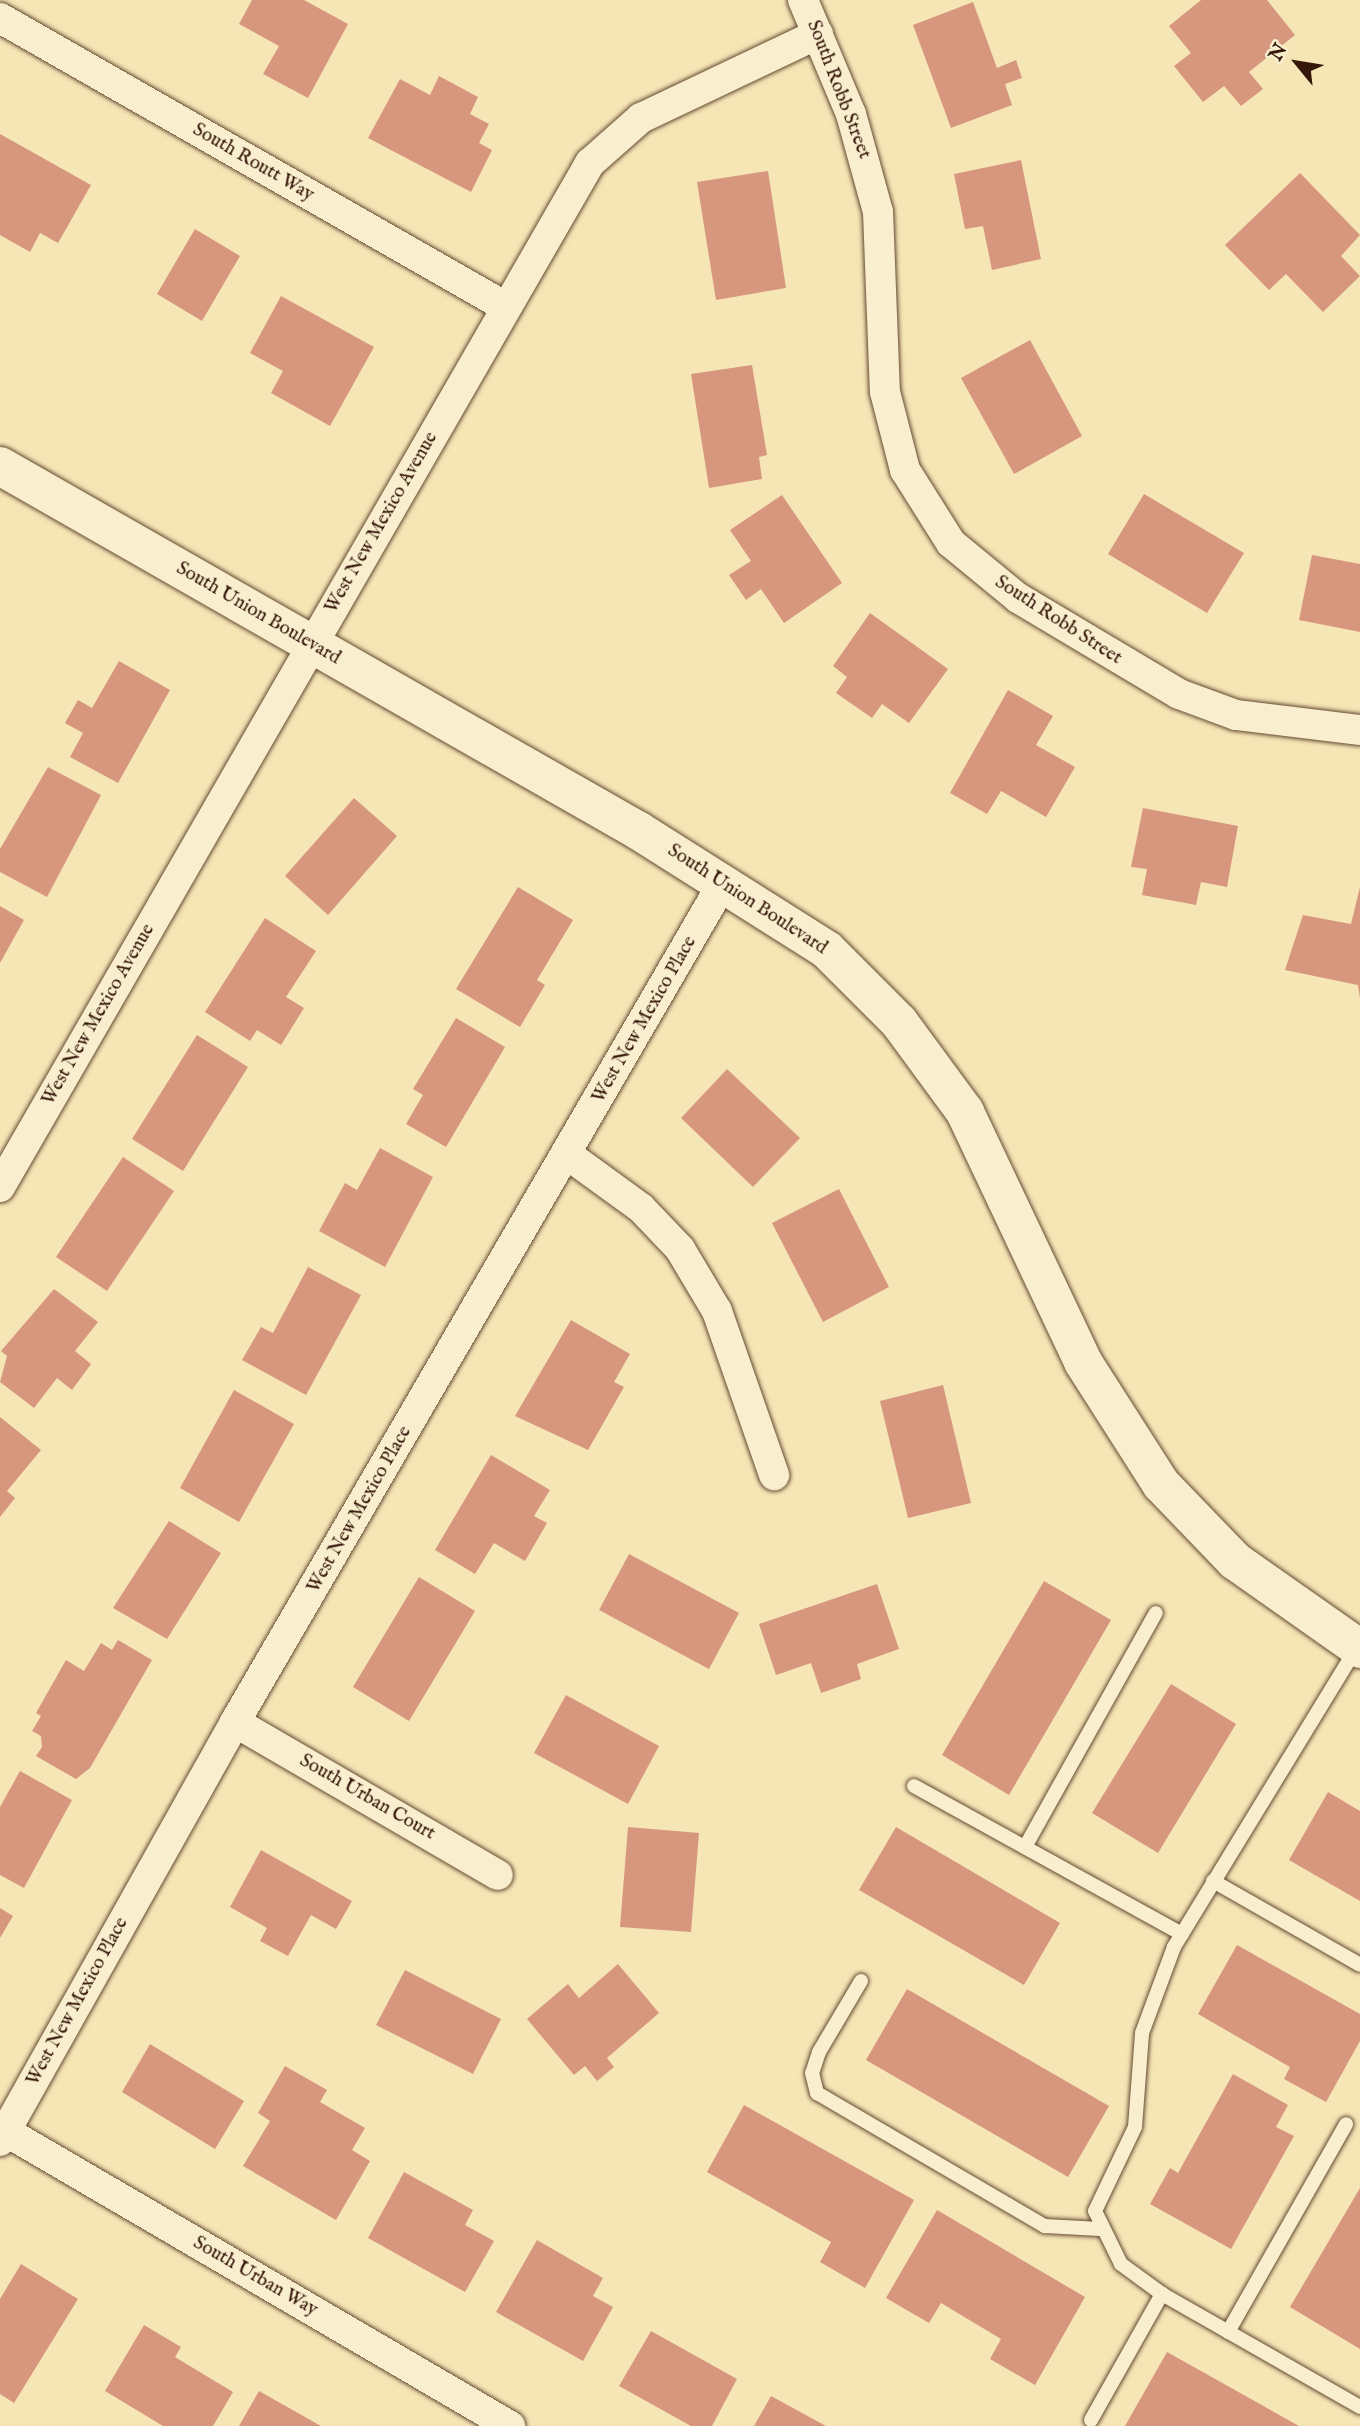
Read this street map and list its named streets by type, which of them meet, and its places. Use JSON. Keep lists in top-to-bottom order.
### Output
{
  "streets": {
    "main road": ["South Union Boulevard"],
    "street": [
      "South Robb Street",
      "South Routt Way",
      "West New Mexico Avenue",
      "West New Mexico Place",
      "South Urban Court",
      "South Urban Way"
    ]
  },
  "crossings": [
    ["South Robb Street", "West New Mexico Avenue"],
    ["South Routt Way", "West New Mexico Avenue"],
    ["West New Mexico Avenue", "South Union Boulevard"],
    ["South Union Boulevard", "West New Mexico Place"],
    ["West New Mexico Place", "South Urban Court"],
    ["West New Mexico Place", "South Urban Way"]
  ],
  "north": "top left"
}
